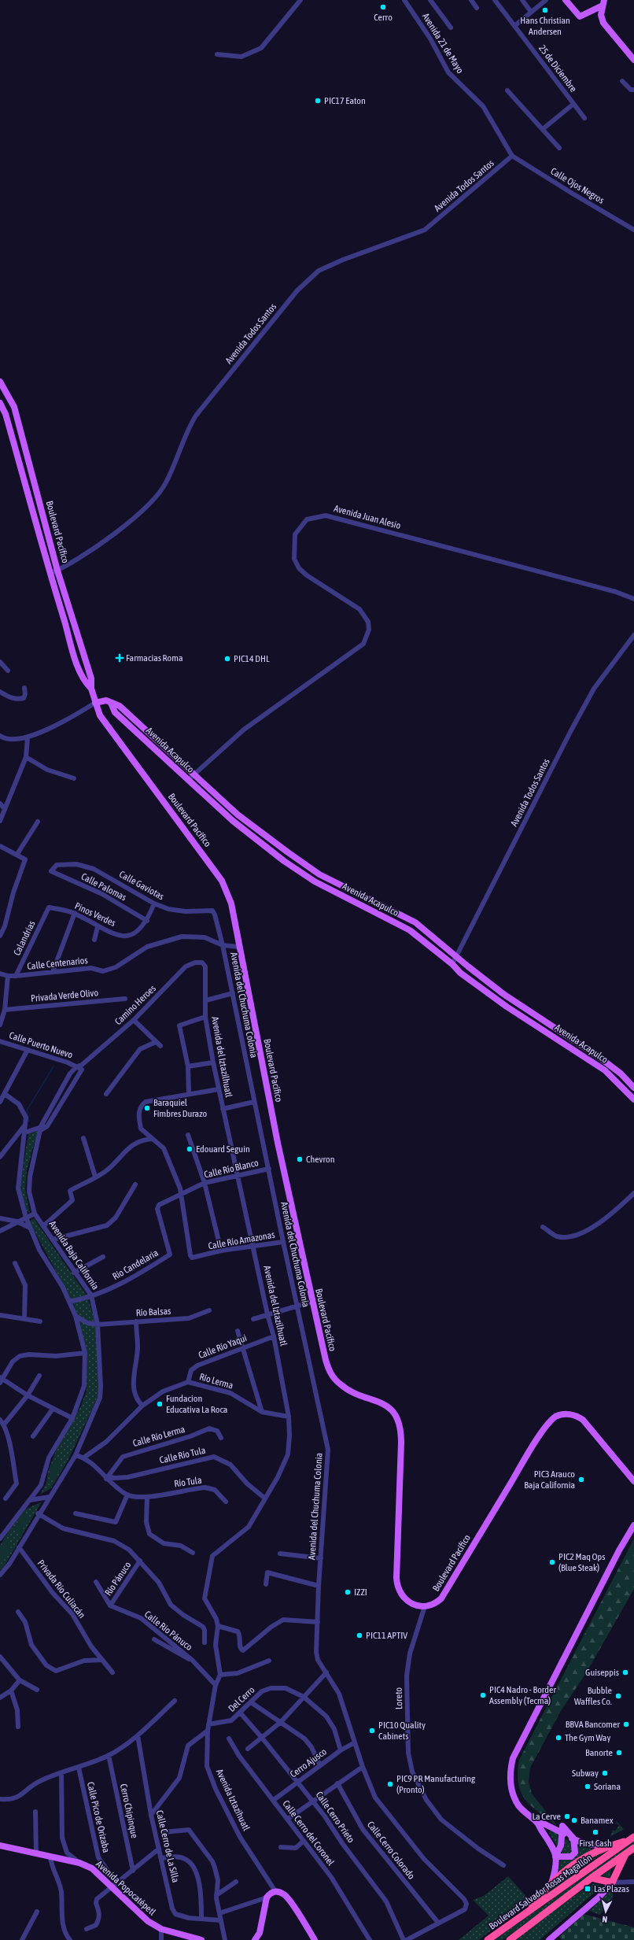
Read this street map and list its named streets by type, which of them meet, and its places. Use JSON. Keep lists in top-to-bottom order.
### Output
{
  "streets": {
    "highway": ["Boulevard Salvador Rosas Magallón"],
    "main road": [
      "Boulevard Pacífico",
      "Avenida Acapulco",
      "Avenida Iztazihuatl",
      "Avenida Popocatépetl"
    ],
    "street": [
      "Avenida 21 de Mayo",
      "25 de Diciembre",
      "Avenida Todos Santos",
      "Calle Ojos Negros",
      "Avenida Juan Alesio",
      "Calle Gaviotas",
      "Calle Palomas",
      "Pinos Verdes",
      "Calandrias",
      "Calle Centenarios",
      "Privada Verde Olivo",
      "Camino Heroes",
      "Avenida del Chuchuma Colonia",
      "Calle Puerto Nuevo",
      "Avenida del Iztazilhuatl",
      "Calle Río Blanco",
      "Calle Río Amazonas",
      "Avenida Baja California",
      "Río Candelaria",
      "Río Balsas",
      "Calle Río Yaqui",
      "Río Lerma",
      "Calle Río Lerma",
      "Calle Río Tula",
      "Río Tula",
      "Río Pánuco",
      "Privada Río Culiacán",
      "Calle Río Pánuco",
      "Loreto",
      "Del Cerro",
      "Cerro Ajusco",
      "Cerro Chipinque",
      "Calle Pico de Orizaba",
      "Calle Cerro Prieto",
      "Calle Cerro del Coronel",
      "Calle Cerro de La Silla",
      "Calle Cerro Colorado"
    ]
  },
  "crossings": [
    ["Avenida 21 de Mayo", "Avenida Todos Santos"],
    ["Avenida 21 de Mayo", "Calle Ojos Negros"],
    ["Avenida Todos Santos", "Calle Ojos Negros"],
    ["Avenida Todos Santos", "Boulevard Pacífico"],
    ["Avenida Todos Santos", "Avenida Acapulco"],
    ["Avenida Juan Alesio", "Avenida Acapulco"],
    ["Boulevard Pacífico", "Avenida Acapulco"],
    ["Boulevard Pacífico", "Calle Centenarios"],
    ["Boulevard Pacífico", "Loreto"],
    ["Calle Gaviotas", "Calle Palomas"],
    ["Calle Gaviotas", "Pinos Verdes"],
    ["Calle Gaviotas", "Calle Centenarios"],
    ["Calle Gaviotas", "Avenida del Chuchuma Colonia"],
    ["Calle Palomas", "Pinos Verdes"],
    ["Pinos Verdes", "Calandrias"],
    ["Calandrias", "Calle Centenarios"],
    ["Calle Centenarios", "Avenida del Chuchuma Colonia"],
    ["Camino Heroes", "Calle Puerto Nuevo"],
    ["Camino Heroes", "Avenida del Iztazilhuatl"],
    ["Camino Heroes", "Avenida Baja California"],
    ["Avenida del Chuchuma Colonia", "Calle Río Blanco"],
    ["Avenida del Chuchuma Colonia", "Calle Río Amazonas"],
    ["Avenida del Chuchuma Colonia", "Cerro Ajusco"],
    ["Avenida del Chuchuma Colonia", "Calle Cerro Colorado"],
    ["Calle Puerto Nuevo", "Avenida Baja California"],
    ["Avenida del Iztazilhuatl", "Calle Río Blanco"],
    ["Avenida del Iztazilhuatl", "Calle Río Amazonas"],
    ["Avenida del Iztazilhuatl", "Calle Río Yaqui"],
    ["Avenida del Iztazilhuatl", "Río Lerma"],
    ["Avenida del Iztazilhuatl", "Calle Río Tula"],
    ["Calle Río Blanco", "Calle Río Amazonas"],
    ["Calle Río Blanco", "Río Candelaria"],
    ["Avenida Baja California", "Río Candelaria"],
    ["Avenida Baja California", "Río Balsas"],
    ["Avenida Baja California", "Privada Río Culiacán"],
    ["Calle Río Yaqui", "Río Lerma"],
    ["Calle Río Lerma", "Calle Río Tula"],
    ["Calle Río Lerma", "Río Tula"],
    ["Calle Río Tula", "Río Tula"],
    ["Río Pánuco", "Calle Río Pánuco"],
    ["Calle Río Pánuco", "Avenida Iztazihuatl"],
    ["Del Cerro", "Avenida Iztazihuatl"],
    ["Del Cerro", "Calle Cerro Prieto"],
    ["Cerro Ajusco", "Calle Cerro Prieto"],
    ["Cerro Ajusco", "Calle Cerro del Coronel"],
    ["Calle Pico de Orizaba", "Avenida Popocatépetl"]
  ],
  "places": {
    "other": [
      "Cerro",
      "Hans Christian Andersen",
      "PIC17 Eaton",
      "PIC14 DHL",
      "Baraquiel Fimbres Durazo",
      "Edouard Seguin",
      "Chevron",
      "Fundacion Educativa La Roca",
      "PIC3 Arauco Baja California",
      "PIC2 Maq Ops (Blue Steak)",
      "IZZI",
      "PIC11 APTIV",
      "Guiseppis",
      "PIC4 Nadro - Border Assembly (Tecma)",
      "Bubble Waffles Co.",
      "BBVA Bancomer",
      "PIC10 Quality Cabinets",
      "The Gym Way",
      "Banorte",
      "Subway",
      "PIC9 PR Manufacturing (Pronto)",
      "Soriana",
      "La Cerve",
      "Banamex",
      "First Cash"
    ],
    "health": ["Farmacias Roma"],
    "transit": ["Las Plazas"]
  },
  "north": "bottom"
}
